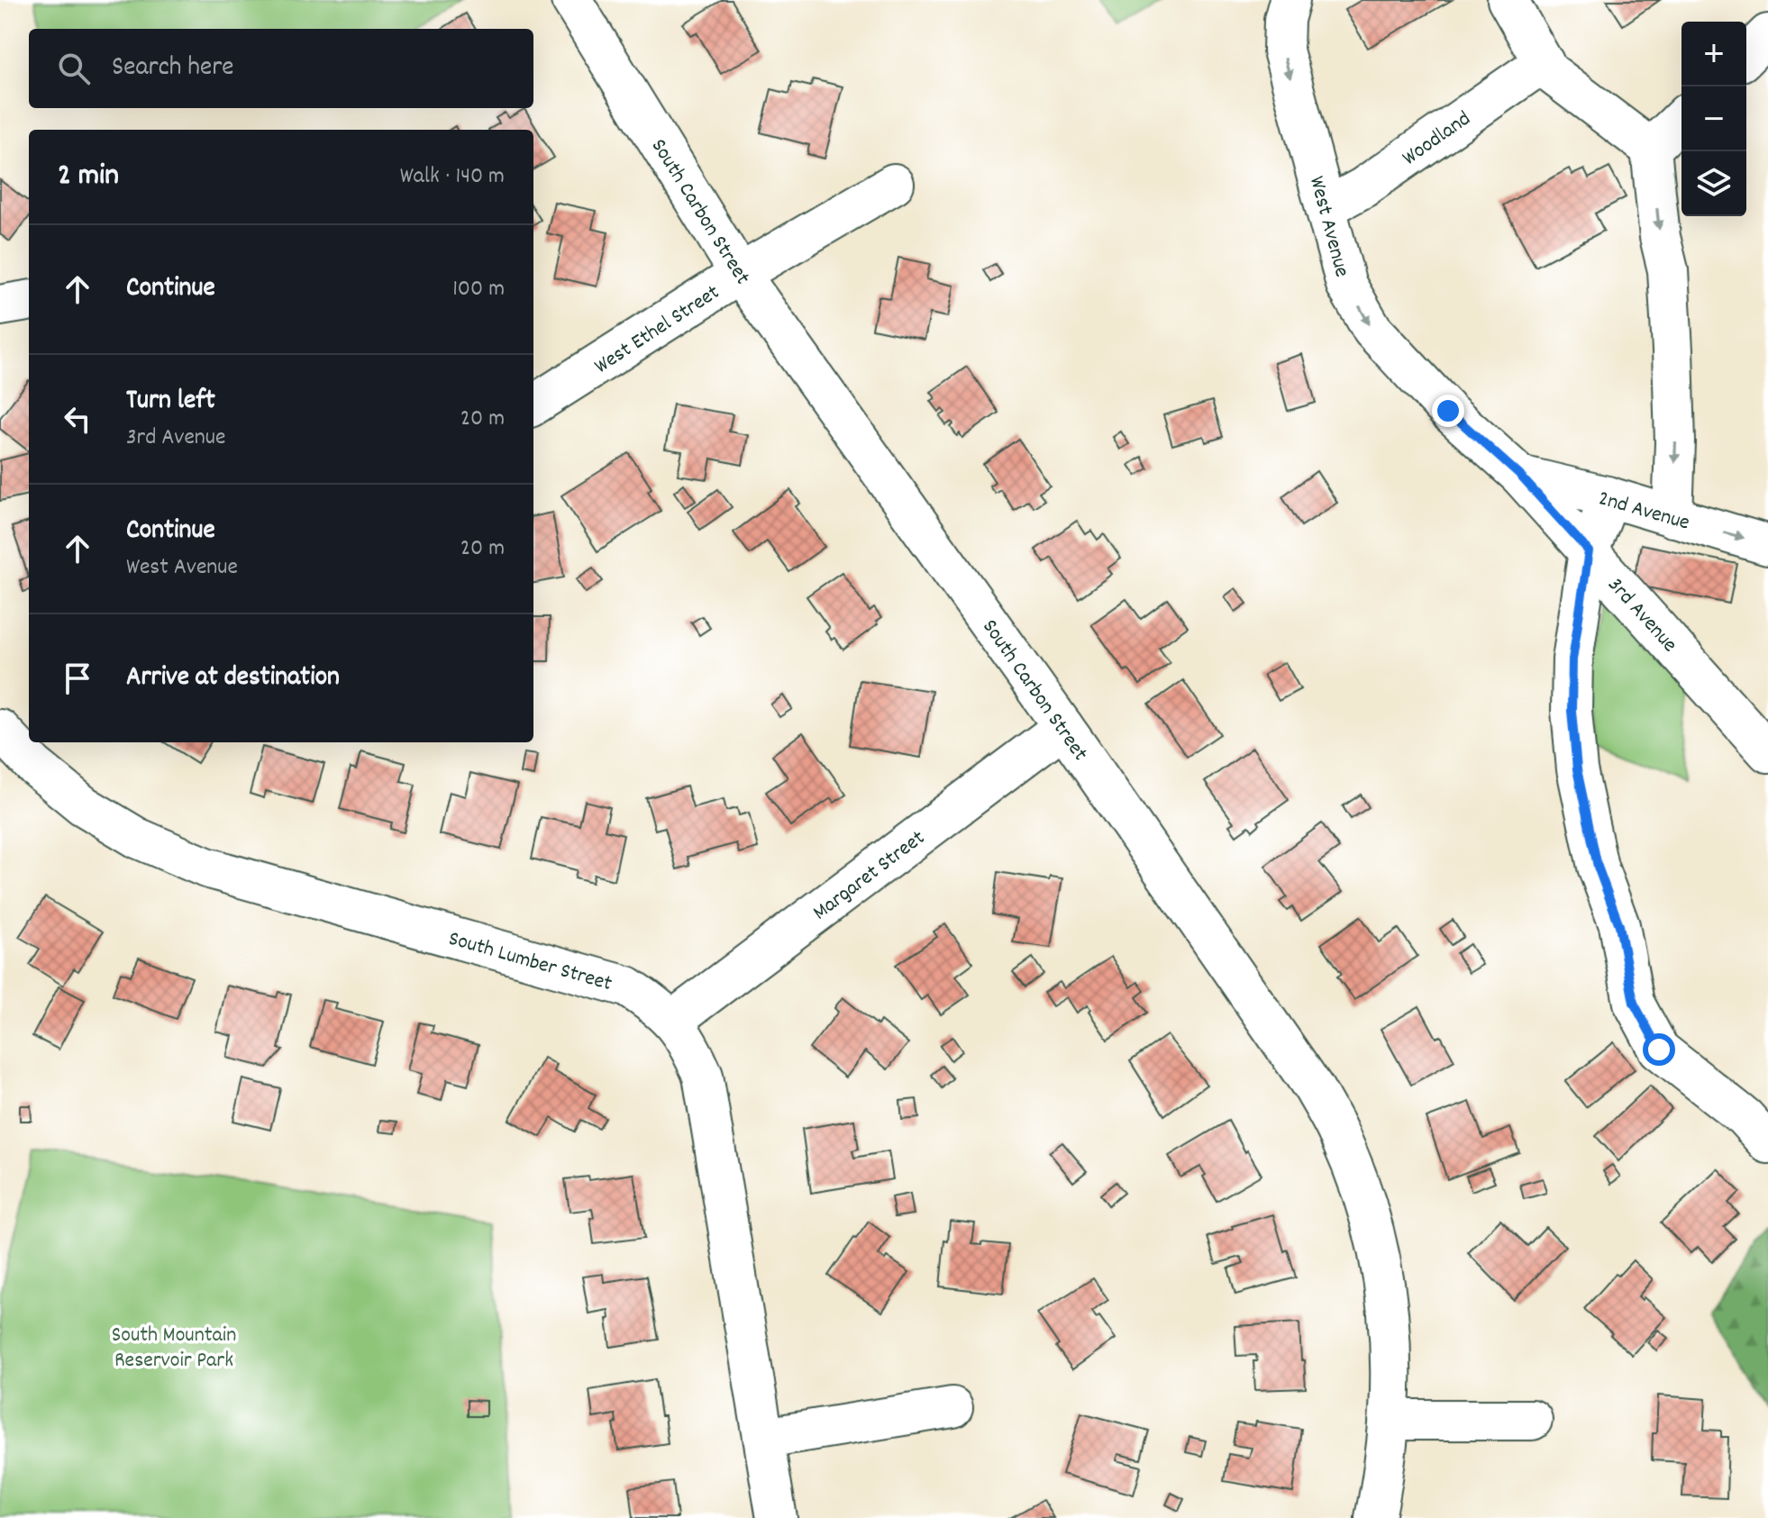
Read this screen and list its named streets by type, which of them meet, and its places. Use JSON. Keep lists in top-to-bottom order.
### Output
{
  "streets": {
    "street": [
      "Woodland",
      "South Carbon Street",
      "West Avenue",
      "West Ethel Street",
      "2nd Avenue",
      "3rd Avenue",
      "Margaret Street",
      "South Lumber Street"
    ]
  },
  "crossings": [
    ["Woodland", "West Avenue"],
    ["South Carbon Street", "West Ethel Street"],
    ["South Carbon Street", "Margaret Street"],
    ["West Avenue", "2nd Avenue"],
    ["West Avenue", "3rd Avenue"],
    ["2nd Avenue", "3rd Avenue"],
    ["Margaret Street", "South Lumber Street"]
  ],
  "one_way": ["West Avenue", "2nd Avenue"],
  "parks": ["South Mountain Reservoir Park"],
  "page": {
    "map_buttons": ["+", "−"],
    "search": "Search here",
    "heading": ["2 min", "Walk · 140 m"],
    "list": [
      ["Continue", "100 m"],
      ["Turn left", "3rd Avenue", "20 m"],
      ["Continue", "West Avenue", "20 m"],
      "Arrive at destination"
    ]
  }
}
